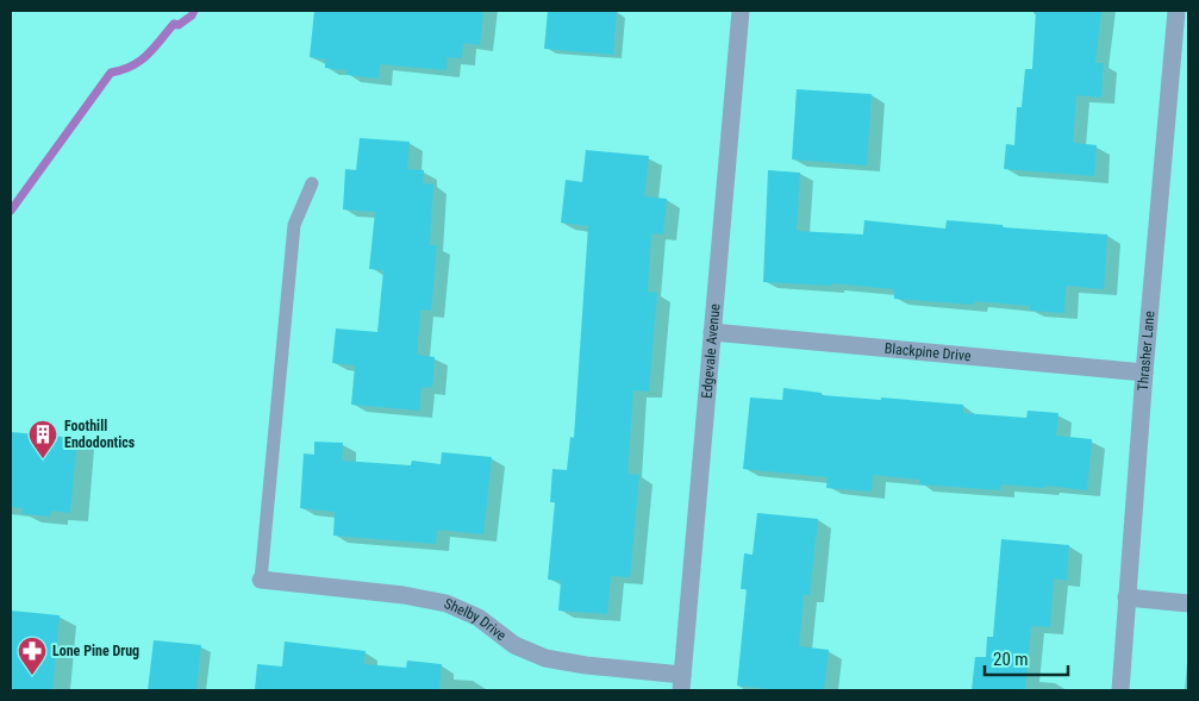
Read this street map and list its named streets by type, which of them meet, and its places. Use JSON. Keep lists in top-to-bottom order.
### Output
{
  "streets": {
    "street": [
      "Edgevale Avenue",
      "Thrasher Lane",
      "Blackpine Drive",
      "Shelby Drive"
    ]
  },
  "crossings": [
    ["Edgevale Avenue", "Blackpine Drive"],
    ["Edgevale Avenue", "Shelby Drive"],
    ["Thrasher Lane", "Blackpine Drive"]
  ],
  "places": {
    "building": ["Foothill Endodontics"],
    "pharmacy": ["Lone Pine Drug"]
  },
  "scale_bar": "20 m"
}
